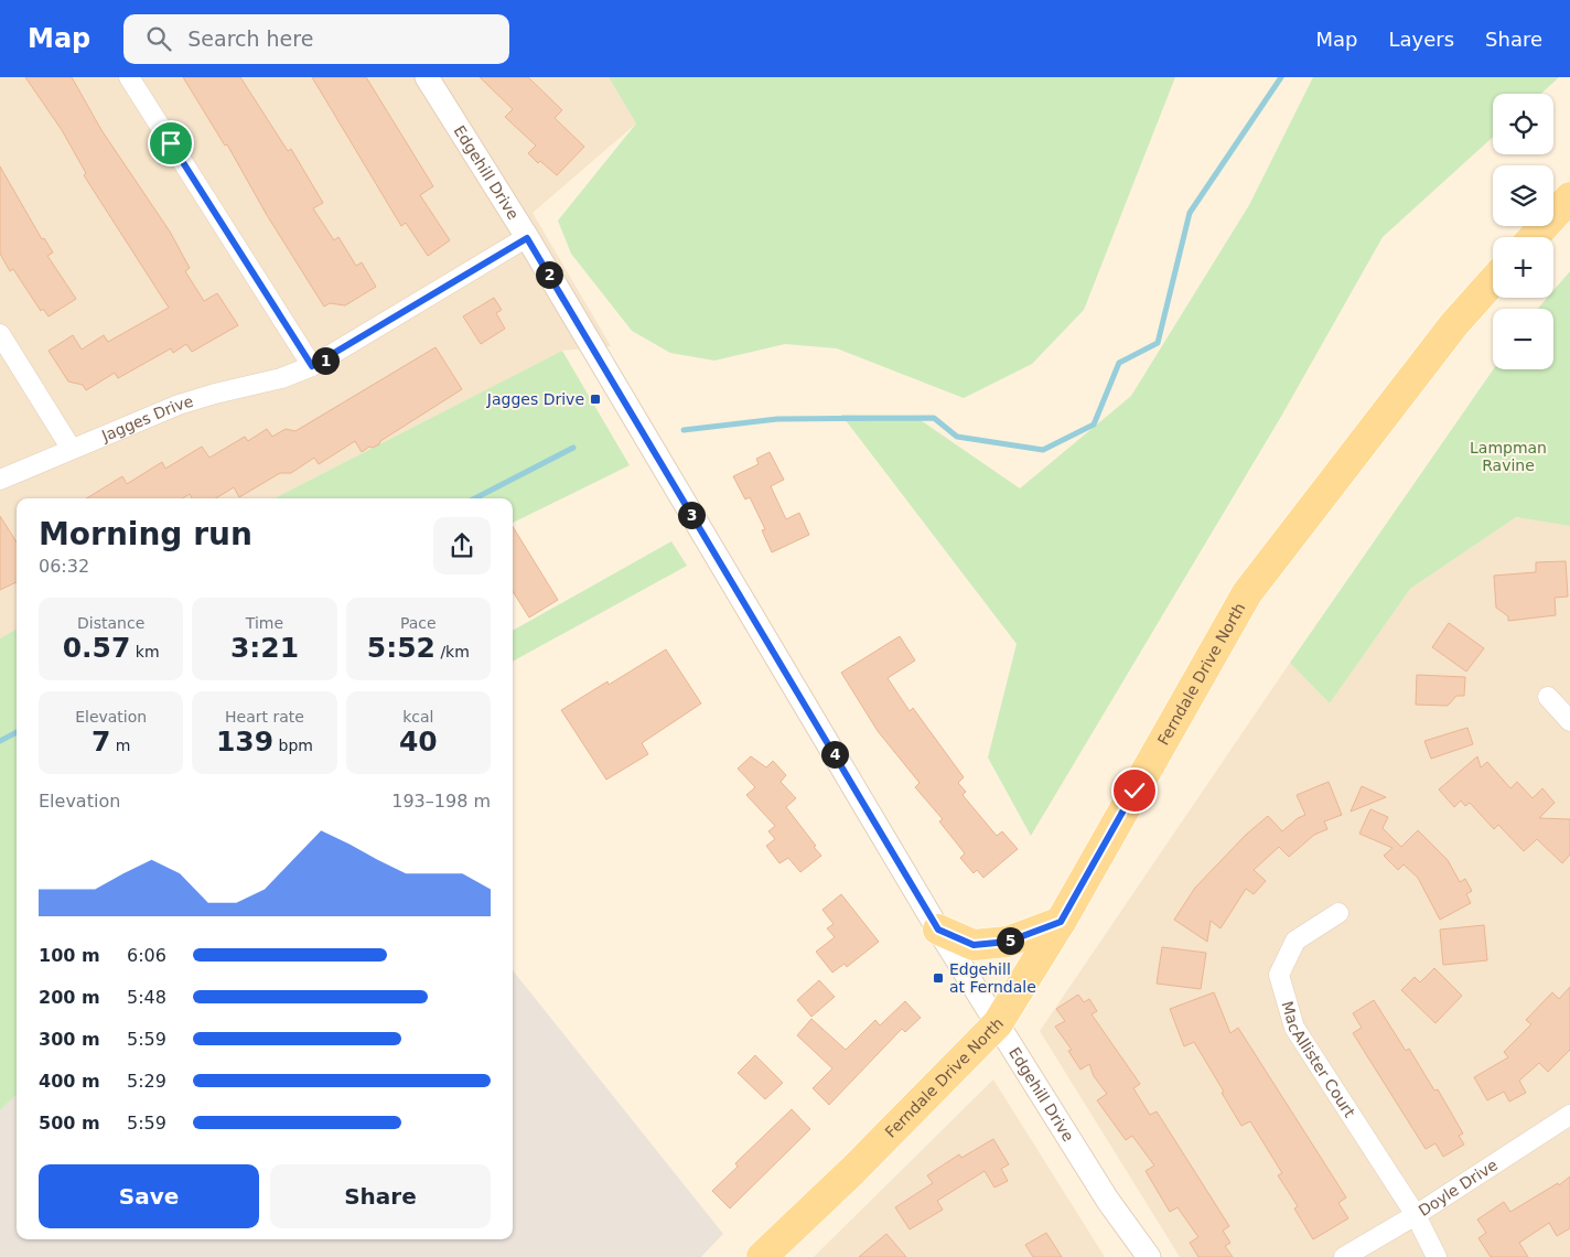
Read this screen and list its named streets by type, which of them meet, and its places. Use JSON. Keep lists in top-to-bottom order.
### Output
{
  "streets": {
    "main road": ["Ferndale Drive North"],
    "street": [
      "Edgehill Drive",
      "Jagges Drive",
      "MacAllister Court",
      "Doyle Drive"
    ]
  },
  "crossings": [
    ["Edgehill Drive", "Jagges Drive"],
    ["Edgehill Drive", "Ferndale Drive North"],
    ["MacAllister Court", "Doyle Drive"]
  ],
  "parks": ["Lampman Ravine"],
  "places": {
    "transit": ["Jagges Drive", "Edgehill at Ferndale"]
  },
  "page": {
    "header": "Map",
    "search": "Search here",
    "nav": ["Map", "Layers", "Share"],
    "map_buttons": ["+", "−"],
    "pins": [
      "2",
      "1",
      "3",
      "4",
      "5"
    ],
    "heading": ["Morning run", "06:32"],
    "stats": [
      ["Distance", "0.57 km"],
      ["Time", "3:21"],
      ["Pace", "5:52 /km"],
      ["Elevation", "7 m"],
      ["Heart rate", "139 bpm"],
      ["kcal", "40"]
    ],
    "chart": ["Elevation", "193–198 m"],
    "list": [
      {
        "name": "100 m",
        "note": "6:06"
      },
      {
        "name": "200 m",
        "note": "5:48"
      },
      {
        "name": "300 m",
        "note": "5:59"
      },
      {
        "name": "400 m",
        "note": "5:29"
      },
      {
        "name": "500 m",
        "note": "5:59"
      }
    ],
    "buttons": ["Save", "Share"]
  }
}
